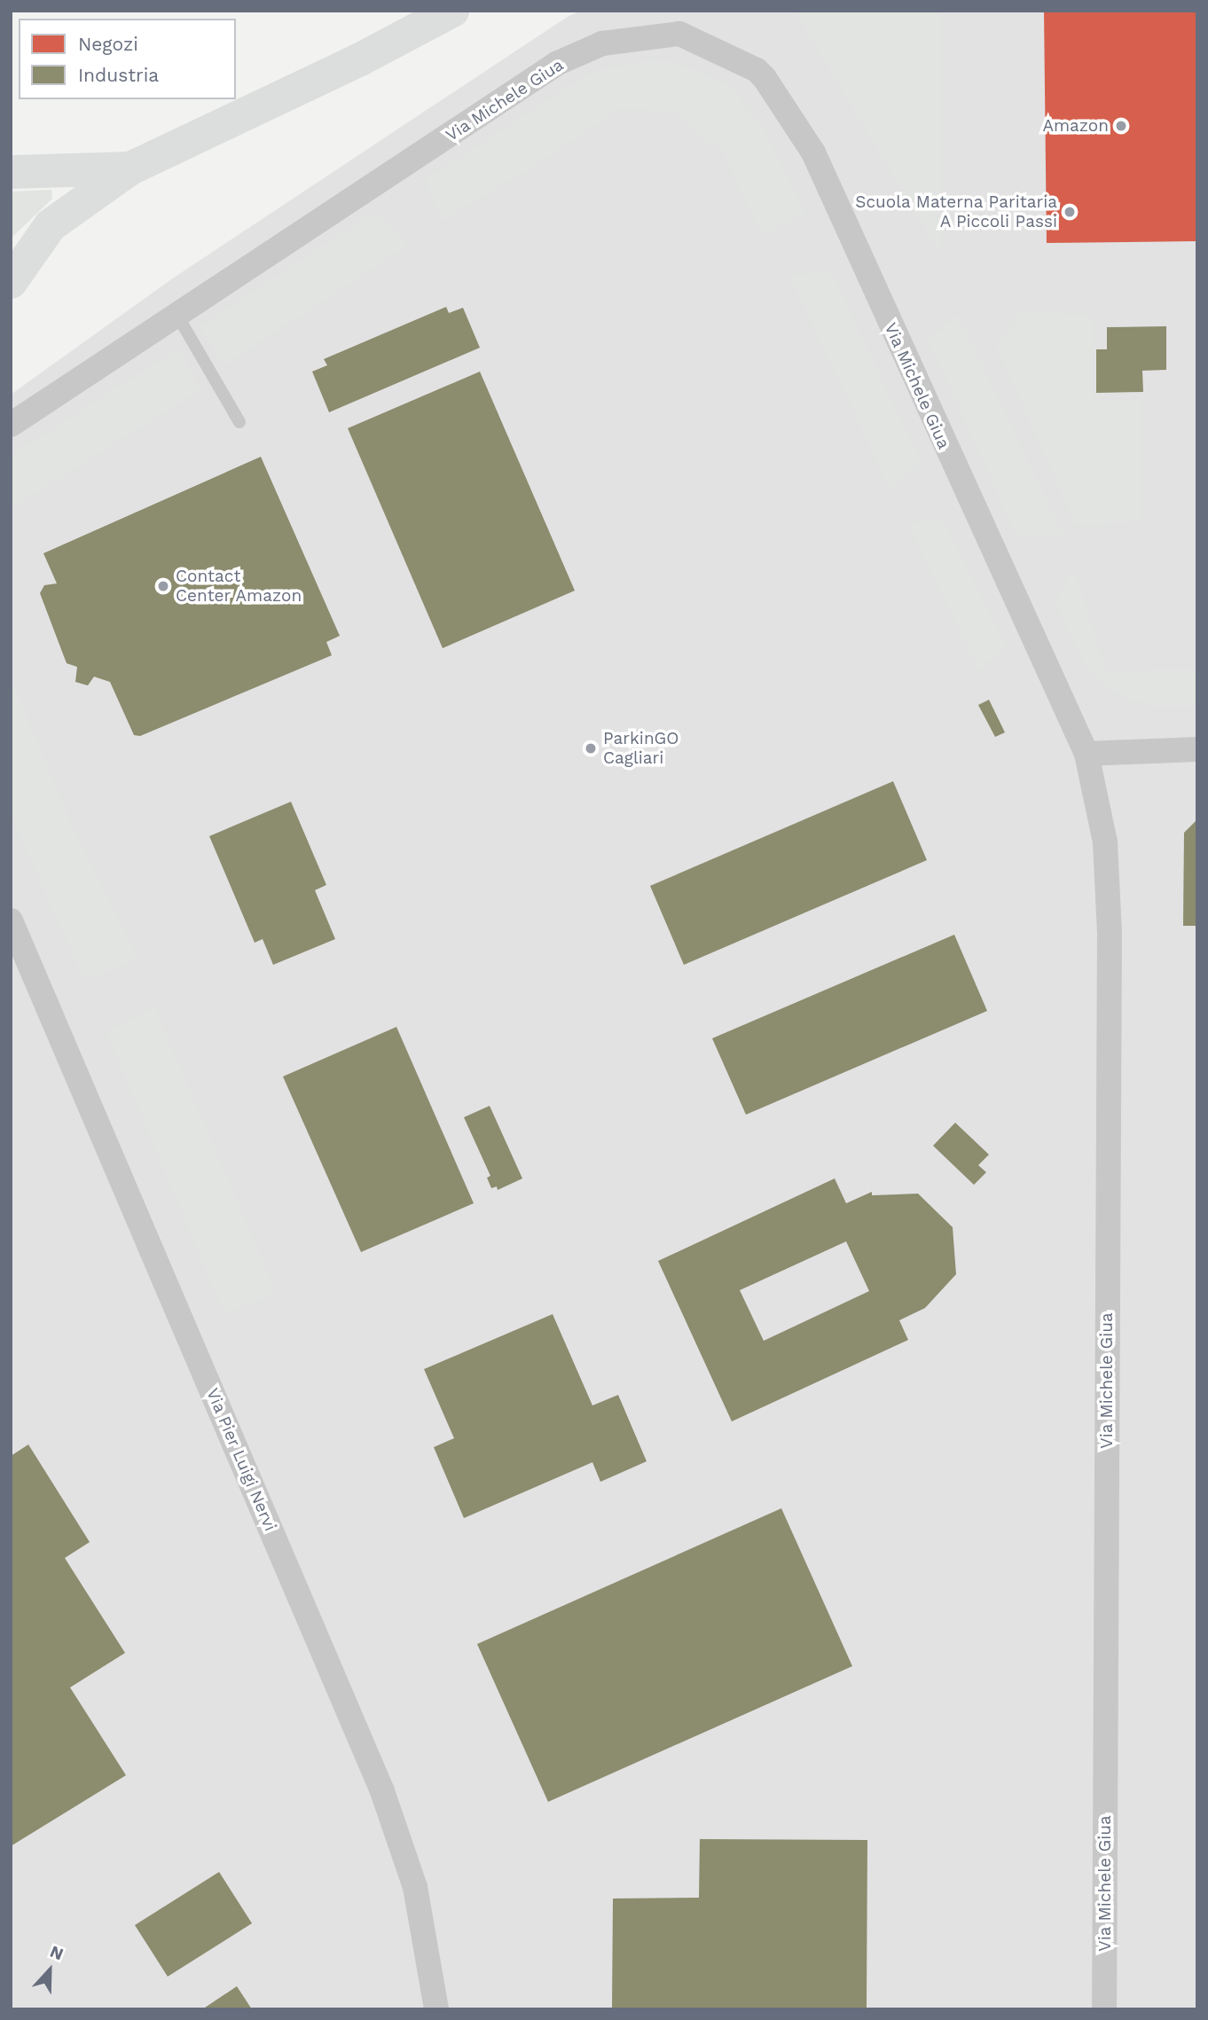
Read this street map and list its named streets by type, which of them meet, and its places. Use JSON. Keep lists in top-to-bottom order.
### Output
{
  "streets": {
    "street": ["Via Michele Giua", "Via Pier Luigi Nervi"]
  },
  "places": [
    "Amazon",
    "Scuola Materna Paritaria A Piccoli Passi",
    "Contact Center Amazon",
    "ParkinGO Cagliari"
  ],
  "legend": ["Negozi", "Industria"],
  "north": "top"
}
